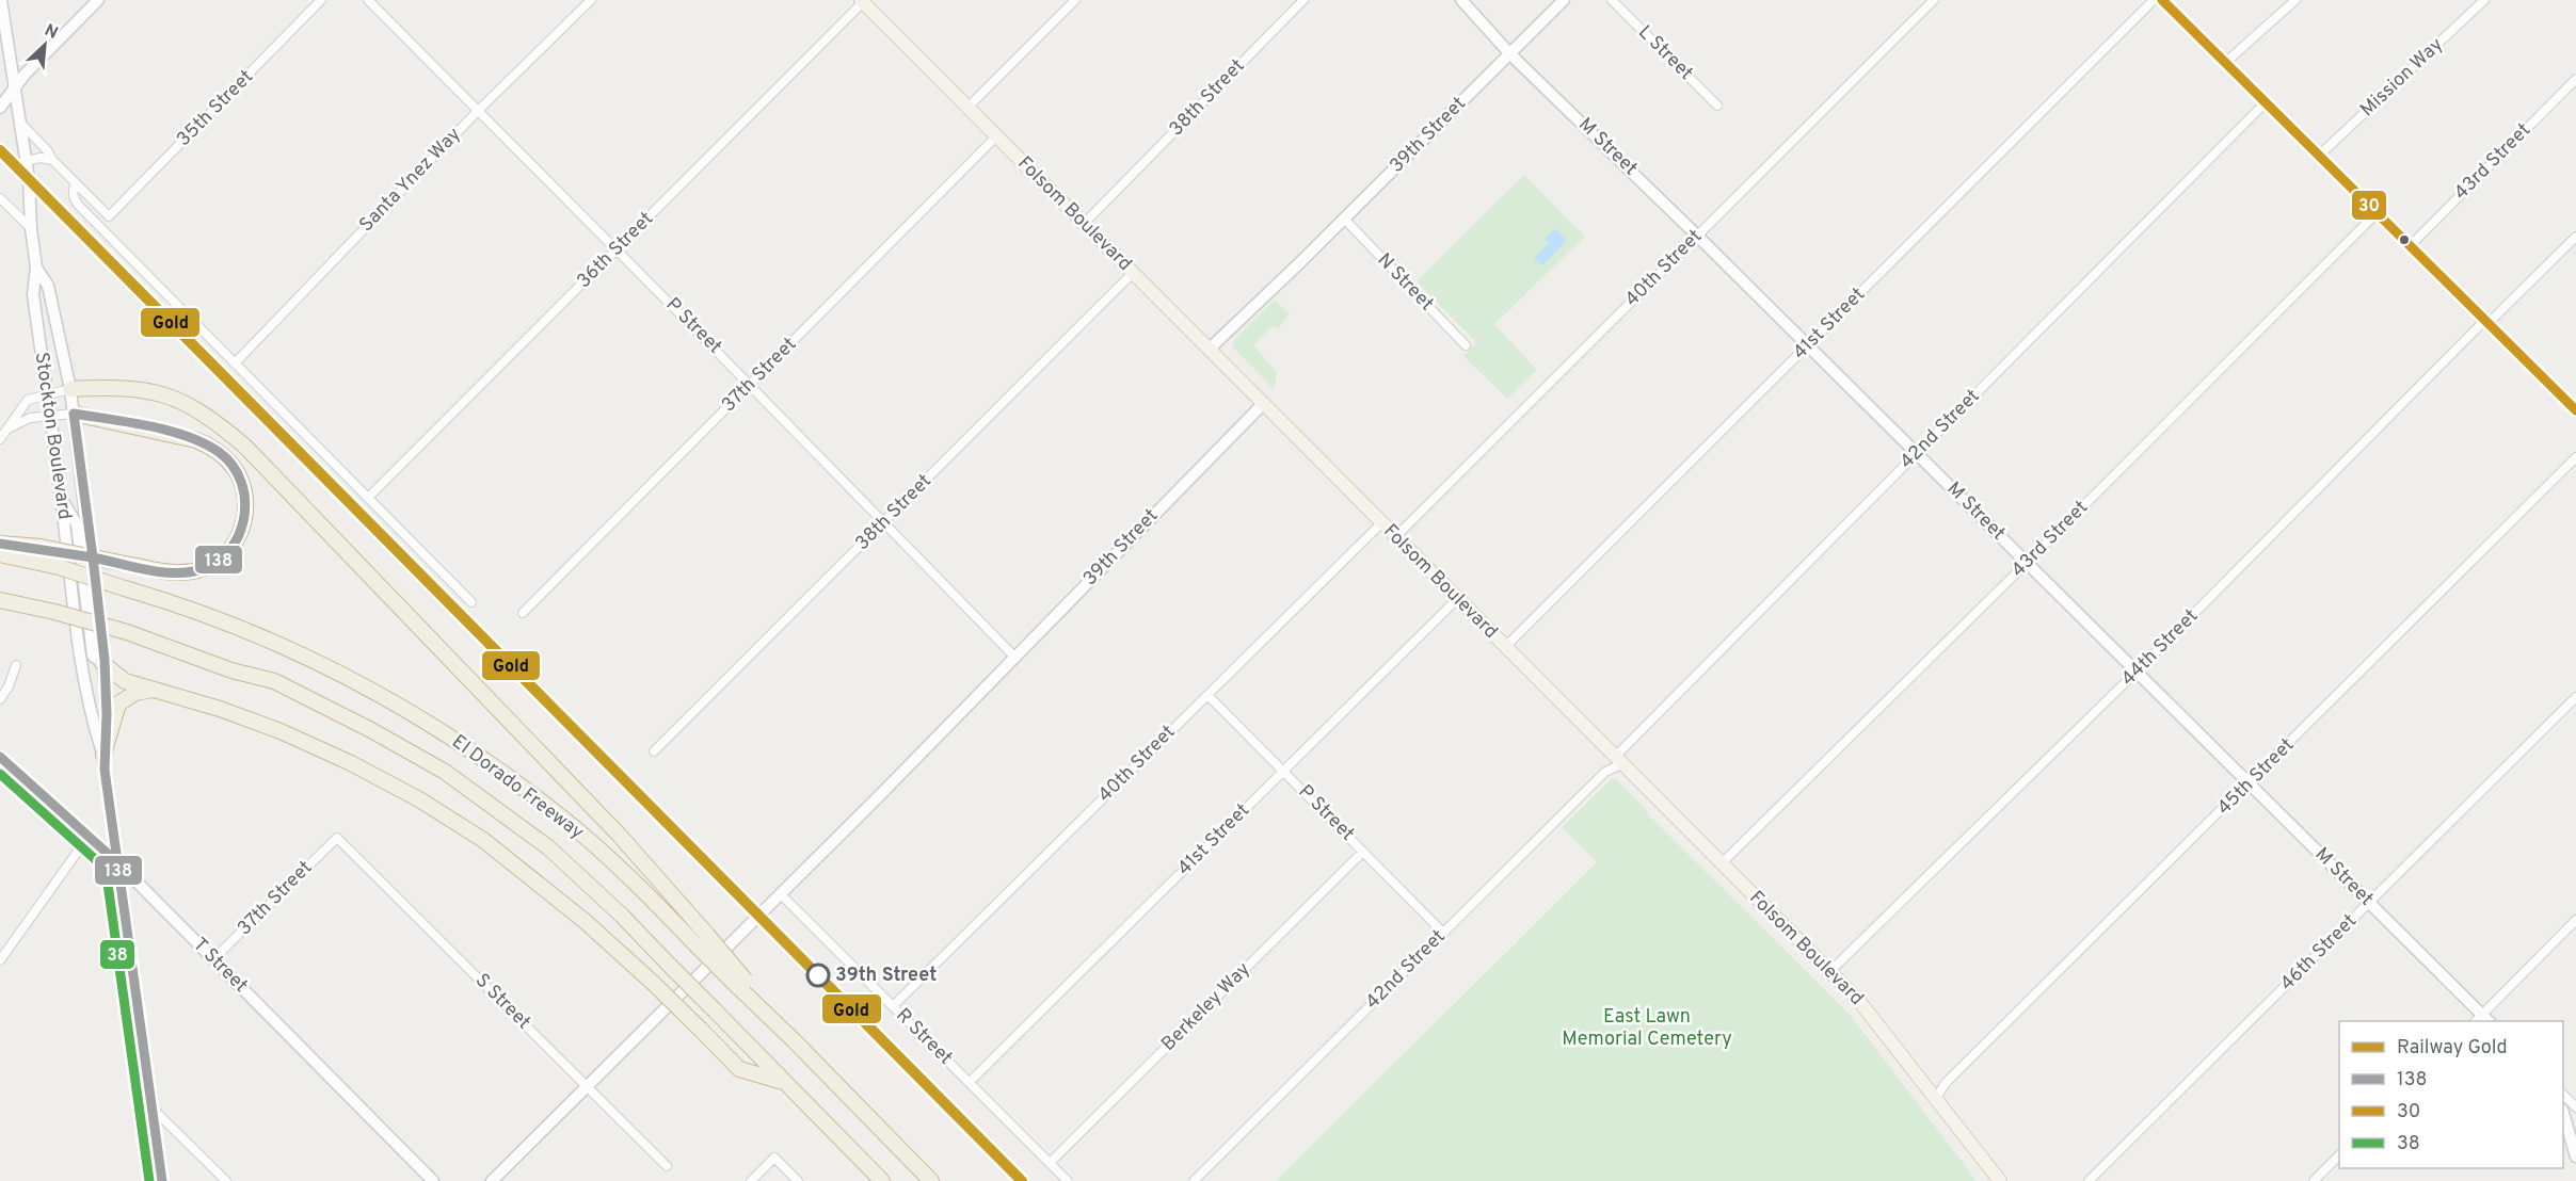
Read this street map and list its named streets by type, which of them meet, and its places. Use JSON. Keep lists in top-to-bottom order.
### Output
{
  "streets": {
    "highway": ["El Dorado Freeway"],
    "main road": ["Folsom Boulevard"],
    "street": [
      "L Street",
      "Mission Way",
      "38th Street",
      "35th Street",
      "39th Street",
      "M Street",
      "43rd Street",
      "Santa Ynez Way",
      "36th Street",
      "40th Street",
      "N Street",
      "41st Street",
      "P Street",
      "37th Street",
      "42nd Street",
      "Stockton Boulevard",
      "44th Street",
      "45th Street",
      "46th Street",
      "T Street",
      "S Street",
      "Berkeley Way",
      "R Street"
    ]
  },
  "crossings": [
    ["38th Street", "Folsom Boulevard"],
    ["38th Street", "P Street"],
    ["39th Street", "M Street"],
    ["39th Street", "Folsom Boulevard"],
    ["39th Street", "N Street"],
    ["39th Street", "P Street"],
    ["39th Street", "S Street"],
    ["39th Street", "R Street"],
    ["M Street", "43rd Street"],
    ["M Street", "40th Street"],
    ["M Street", "41st Street"],
    ["M Street", "42nd Street"],
    ["M Street", "44th Street"],
    ["M Street", "45th Street"],
    ["M Street", "46th Street"],
    ["43rd Street", "Folsom Boulevard"],
    ["Santa Ynez Way", "P Street"],
    ["Folsom Boulevard", "36th Street"],
    ["Folsom Boulevard", "40th Street"],
    ["Folsom Boulevard", "41st Street"],
    ["Folsom Boulevard", "37th Street"],
    ["Folsom Boulevard", "42nd Street"],
    ["Folsom Boulevard", "44th Street"],
    ["Folsom Boulevard", "45th Street"],
    ["36th Street", "P Street"],
    ["40th Street", "P Street"],
    ["40th Street", "R Street"],
    ["41st Street", "P Street"],
    ["41st Street", "R Street"],
    ["P Street", "37th Street"],
    ["P Street", "42nd Street"],
    ["P Street", "Berkeley Way"],
    ["37th Street", "T Street"],
    ["37th Street", "S Street"],
    ["Stockton Boulevard", "T Street"],
    ["Berkeley Way", "R Street"]
  ],
  "parks": ["East Lawn Memorial Cemetery"],
  "places": ["39th Street"],
  "lines": [
    "transit line 30",
    "rail line Gold",
    "transit line 138",
    "transit line 38"
  ],
  "legend": [
    "Railway Gold",
    "138",
    "30",
    "38"
  ],
  "north": "top right"
}
